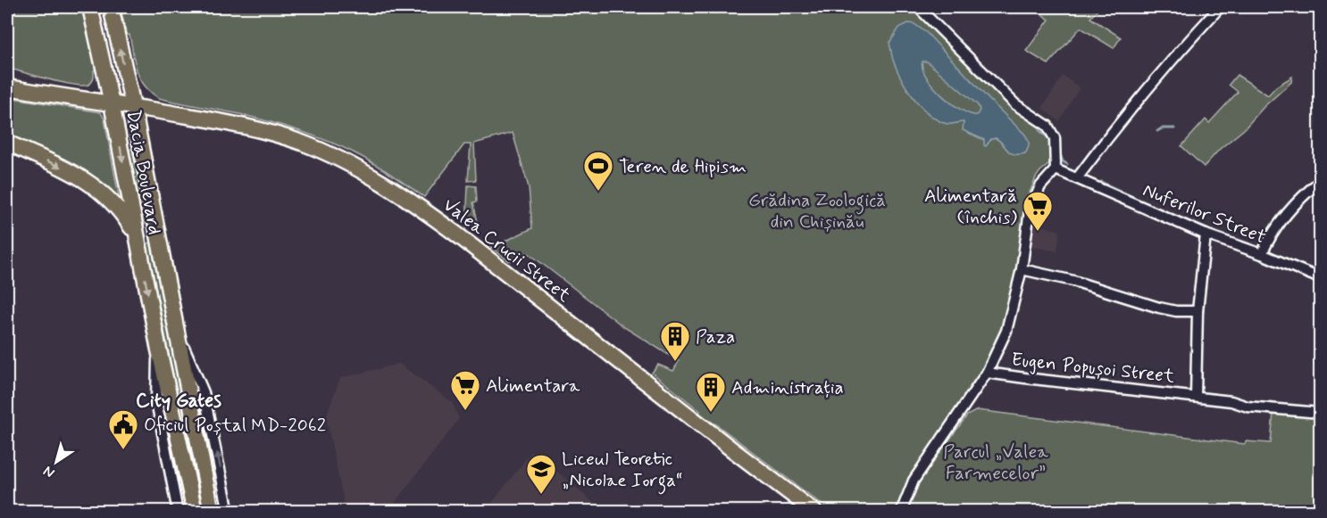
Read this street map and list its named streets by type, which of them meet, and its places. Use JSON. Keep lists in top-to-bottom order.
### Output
{
  "streets": {
    "main road": ["Dacia Boulevard", "Valea Crucii Street"],
    "street": ["Nuferilor Street", "Eugen Popușoi Street"]
  },
  "crossings": [
    ["Dacia Boulevard", "Valea Crucii Street"]
  ],
  "districts": ["City Gates"],
  "parks": ["Grădina Zoologică din Chișinău", "Parcul „Valea Farmecelor”"],
  "places": {
    "sports": ["Teren de Hipism"],
    "supermarket": ["Alimentară (închis)", "Alimentara"],
    "building": ["Paza", "Administrația"],
    "public building": ["Oficiul Poștal MD-2062"],
    "school or university": ["Liceul Teoretic „Nicolae Iorga“"]
  },
  "north": "bottom left"
}
